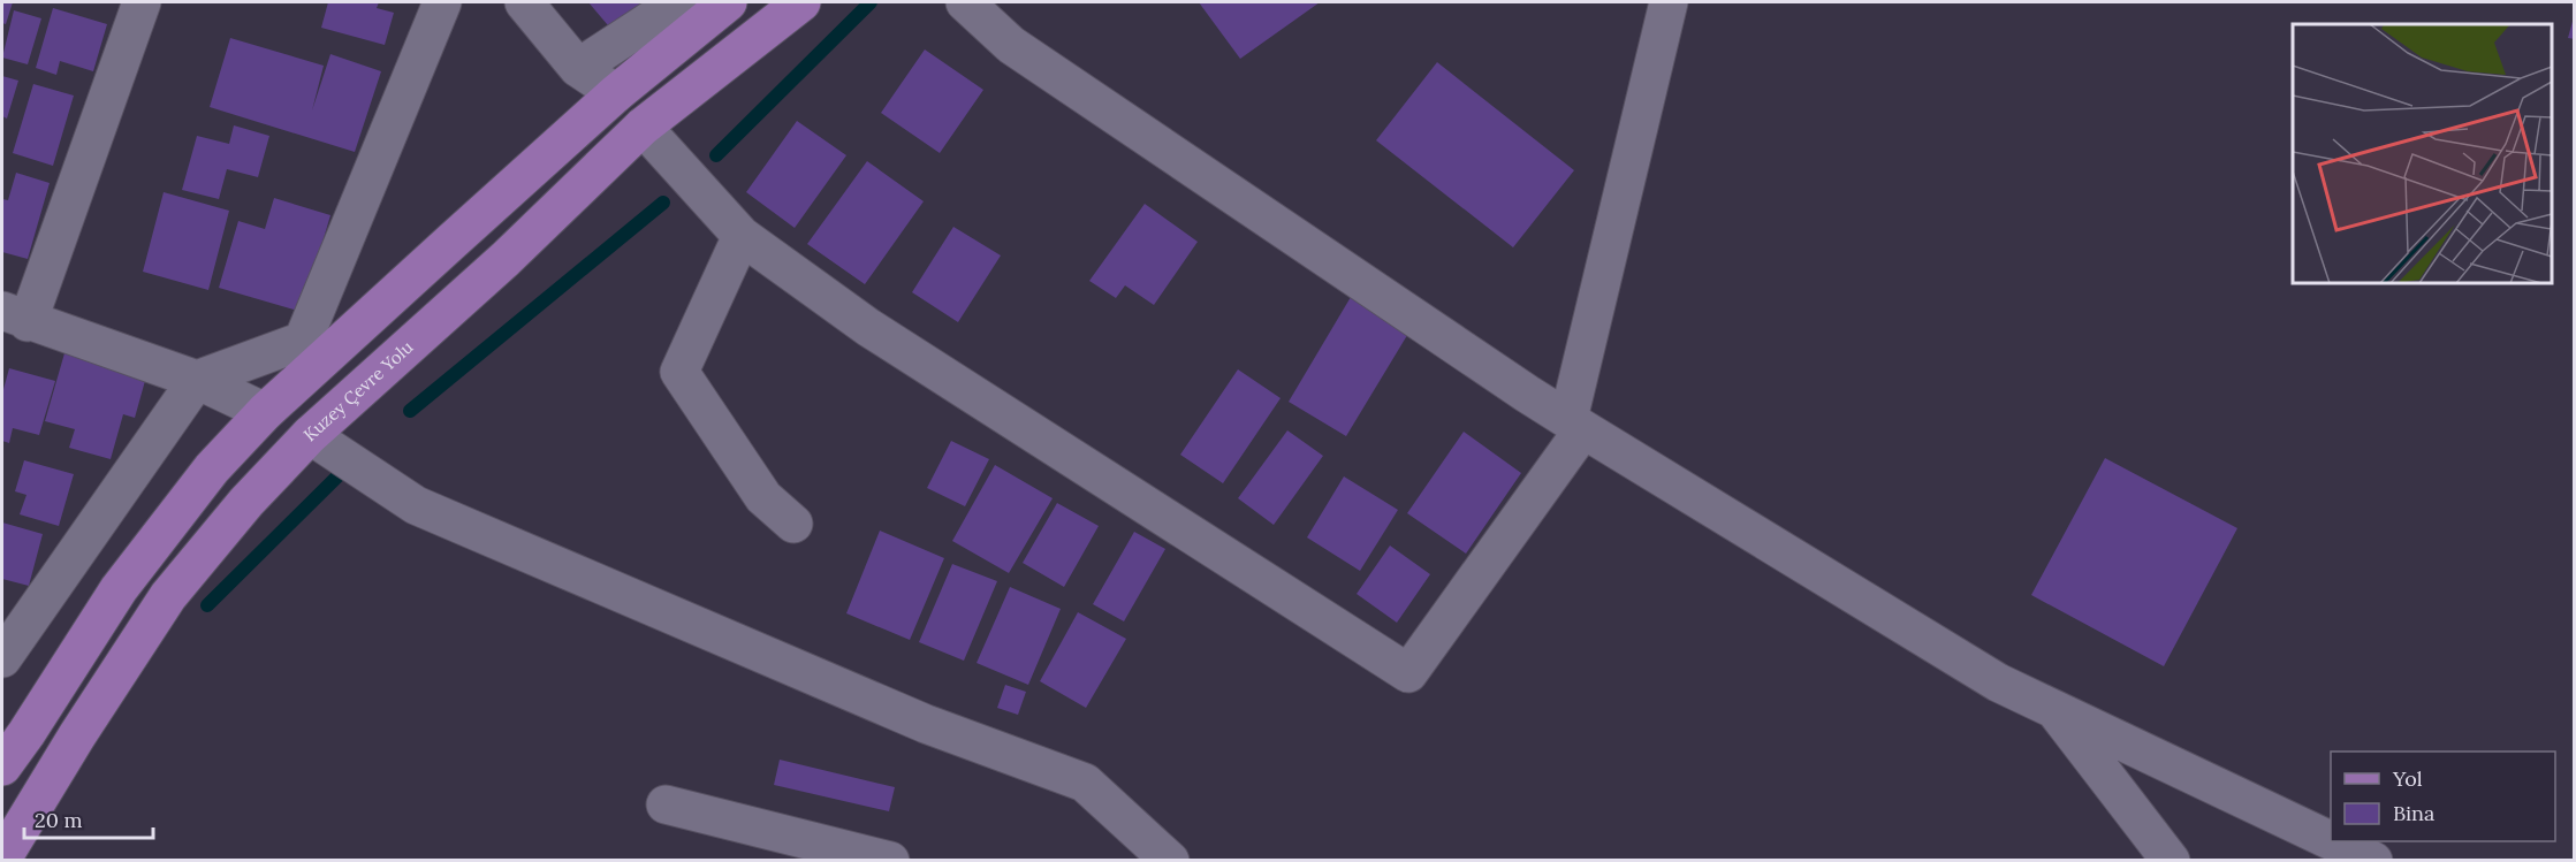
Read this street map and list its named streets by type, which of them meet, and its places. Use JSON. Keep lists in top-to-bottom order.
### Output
{
  "streets": {
    "main road": ["Kuzey Çevre Yolu"]
  },
  "legend": ["Yol", "Bina"],
  "scale_bar": "20 m"
}
